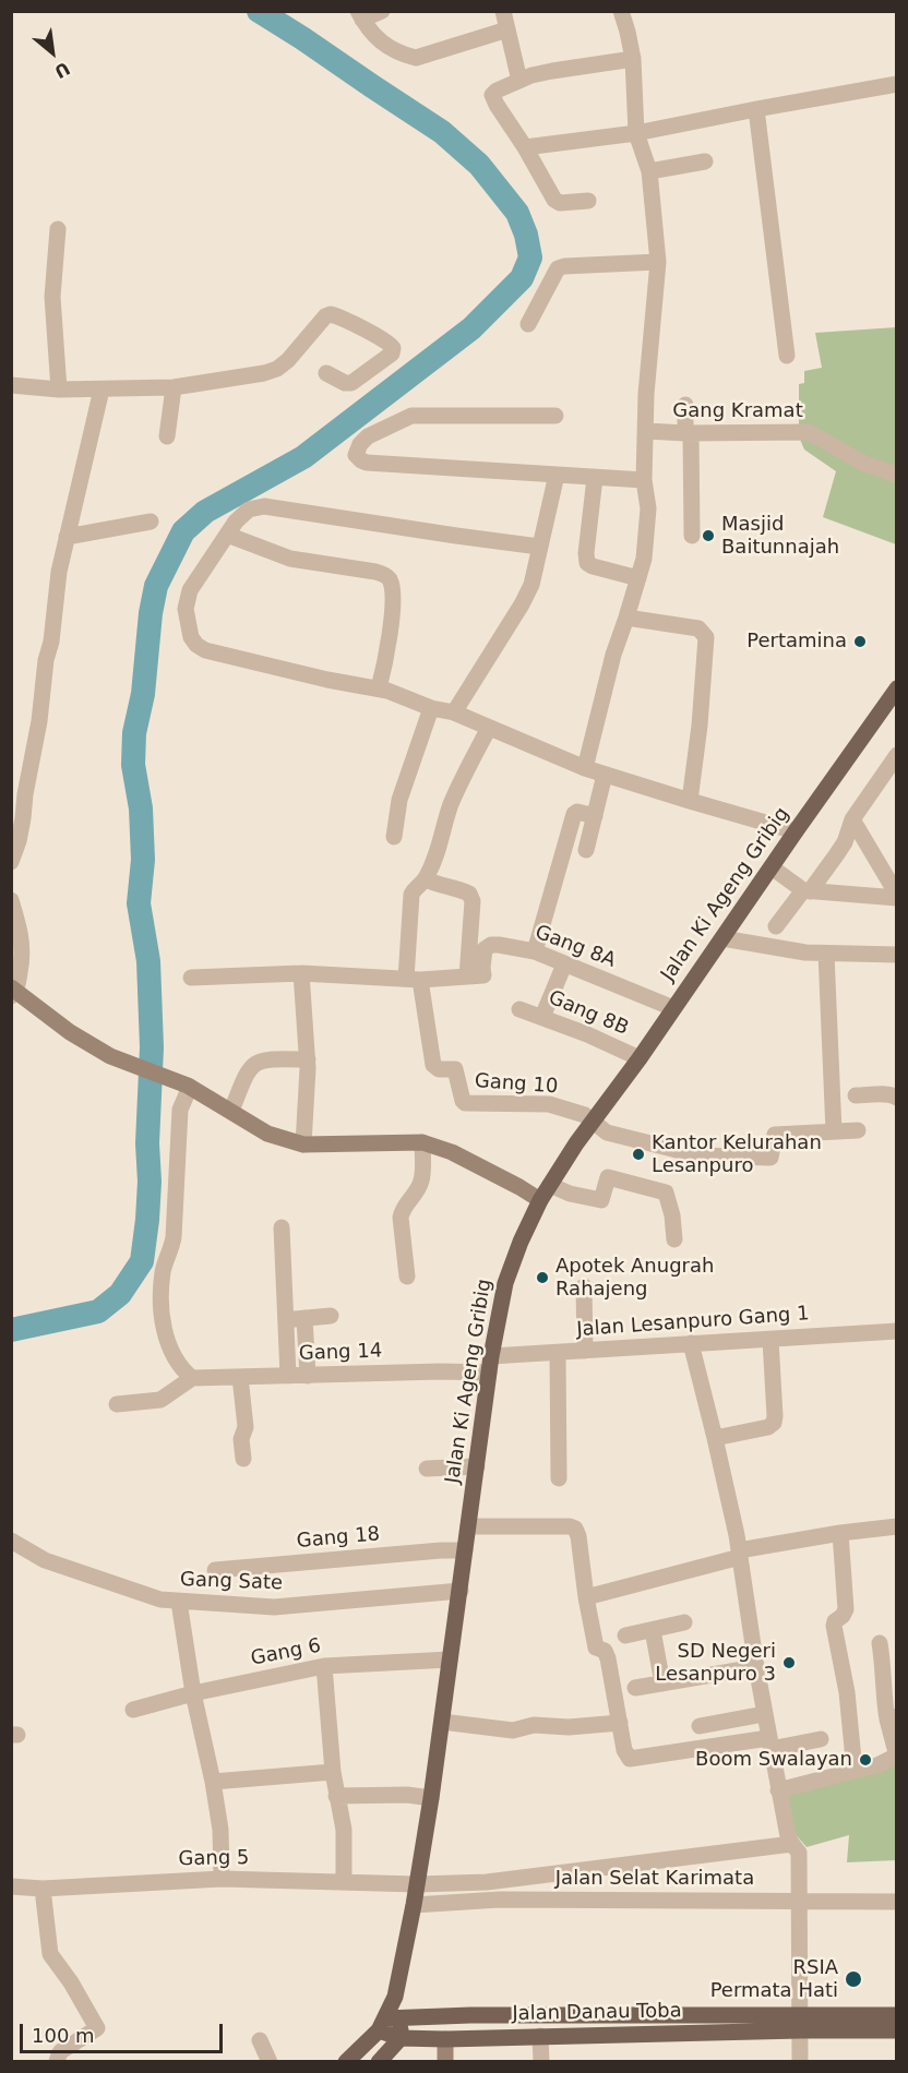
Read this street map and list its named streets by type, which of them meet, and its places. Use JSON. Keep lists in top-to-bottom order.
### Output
{
  "streets": {
    "main road": ["Jalan Ki Ageng Gribig", "Jalan Danau Toba"],
    "street": [
      "Gang Kramat",
      "Gang 8A",
      "Gang 8B",
      "Gang 10",
      "Jalan Lesanpuro Gang 1",
      "Gang 14",
      "Gang 18",
      "Gang Sate",
      "Gang 6",
      "Gang 5",
      "Jalan Selat Karimata"
    ]
  },
  "crossings": [
    ["Jalan Ki Ageng Gribig", "Gang 8A"],
    ["Jalan Ki Ageng Gribig", "Gang 8B"],
    ["Jalan Ki Ageng Gribig", "Gang 10"],
    ["Jalan Ki Ageng Gribig", "Jalan Lesanpuro Gang 1"],
    ["Jalan Ki Ageng Gribig", "Gang 14"],
    ["Jalan Ki Ageng Gribig", "Gang 18"],
    ["Jalan Ki Ageng Gribig", "Gang Sate"],
    ["Jalan Ki Ageng Gribig", "Gang 6"],
    ["Jalan Ki Ageng Gribig", "Gang 5"],
    ["Jalan Ki Ageng Gribig", "Jalan Selat Karimata"],
    ["Jalan Ki Ageng Gribig", "Jalan Danau Toba"],
    ["Jalan Lesanpuro Gang 1", "Gang 14"]
  ],
  "places": [
    "Masjid Baitunnajah",
    "Pertamina",
    "Kantor Kelurahan Lesanpuro",
    "Apotek Anugrah Rahajeng",
    "SD Negeri Lesanpuro 3",
    "Boom Swalayan",
    "RSIA Permata Hati"
  ],
  "scale_bar": "100 m",
  "north": "bottom right"
}
